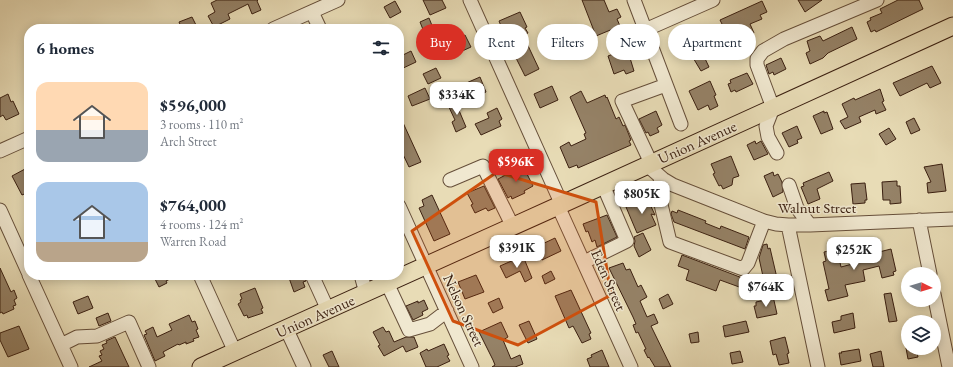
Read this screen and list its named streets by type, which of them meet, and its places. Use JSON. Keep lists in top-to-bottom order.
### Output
{
  "streets": {
    "main road": ["Union Avenue"],
    "street": ["Walnut Street", "Eden Street", "Nelson Street"]
  },
  "crossings": [
    ["Union Avenue", "Walnut Street"],
    ["Union Avenue", "Eden Street"],
    ["Union Avenue", "Nelson Street"]
  ],
  "north": "right",
  "page": {
    "chip": [
      "Buy",
      "Rent",
      "Filters",
      "New",
      "Apartment"
    ],
    "heading": "6 homes",
    "list": [
      {
        "name": "$596,000",
        "note": "3 rooms · 110 m² · Arch Street"
      },
      {
        "name": "$764,000",
        "note": "4 rooms · 124 m² · Warren Road"
      }
    ],
    "price": [
      "$334K",
      "$596K",
      "$805K",
      "$391K",
      "$252K",
      "$764K"
    ]
  }
}
